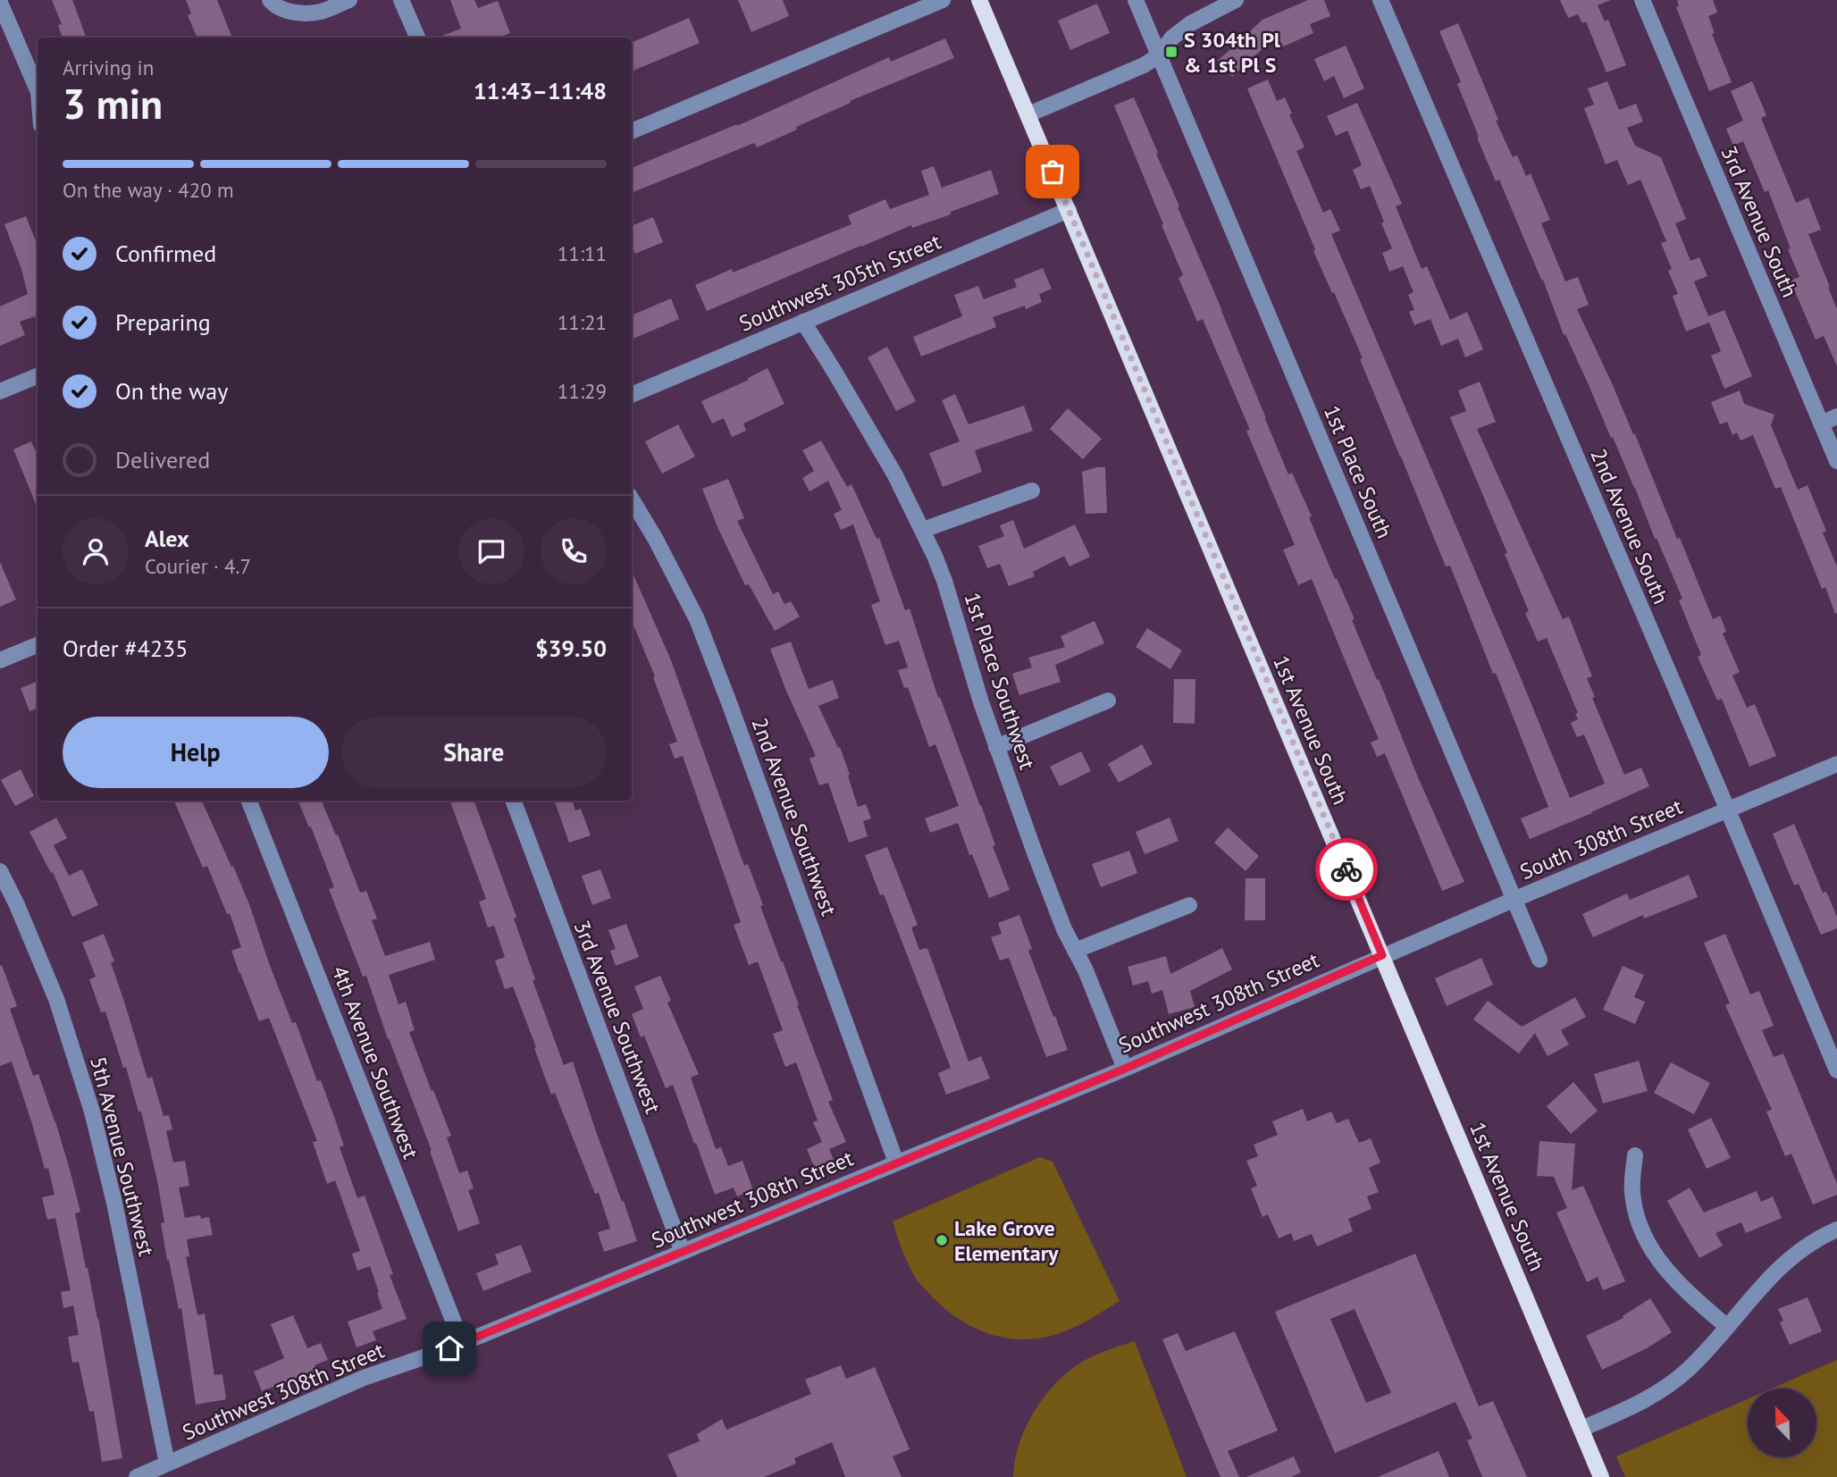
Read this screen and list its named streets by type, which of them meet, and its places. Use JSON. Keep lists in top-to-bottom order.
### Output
{
  "streets": {
    "main road": ["1st Avenue South"],
    "street": [
      "3rd Avenue South",
      "Southwest 305th Street",
      "1st Place South",
      "2nd Avenue South",
      "1st Place Southwest",
      "2nd Avenue Southwest",
      "South 308th Street",
      "Southwest 308th Street",
      "3rd Avenue Southwest",
      "4th Avenue Southwest",
      "5th Avenue Southwest"
    ]
  },
  "crossings": [
    ["Southwest 305th Street", "1st Place Southwest"],
    ["Southwest 305th Street", "1st Avenue South"],
    ["1st Place South", "South 308th Street"],
    ["2nd Avenue South", "South 308th Street"],
    ["1st Place Southwest", "Southwest 308th Street"],
    ["1st Avenue South", "South 308th Street"],
    ["1st Avenue South", "Southwest 308th Street"],
    ["2nd Avenue Southwest", "Southwest 308th Street"],
    ["South 308th Street", "Southwest 308th Street"],
    ["Southwest 308th Street", "3rd Avenue Southwest"],
    ["Southwest 308th Street", "4th Avenue Southwest"],
    ["Southwest 308th Street", "5th Avenue Southwest"]
  ],
  "places": {
    "transit": ["S 304th Pl & 1st Pl S"],
    "other": ["Lake Grove Elementary"]
  },
  "north": "top left",
  "page": {
    "heading": ["3 min", "Arriving in", "11:43–11:48"],
    "panel": [
      "Alex",
      "Courier · 4.7",
      "Order #4235",
      "$39.50"
    ],
    "bar": "On the way · 420 m",
    "list": [
      ["Confirmed", "11:11"],
      ["Preparing", "11:21"],
      ["On the way", "11:29"],
      "Delivered"
    ],
    "buttons": ["Help", "Share"]
  }
}
